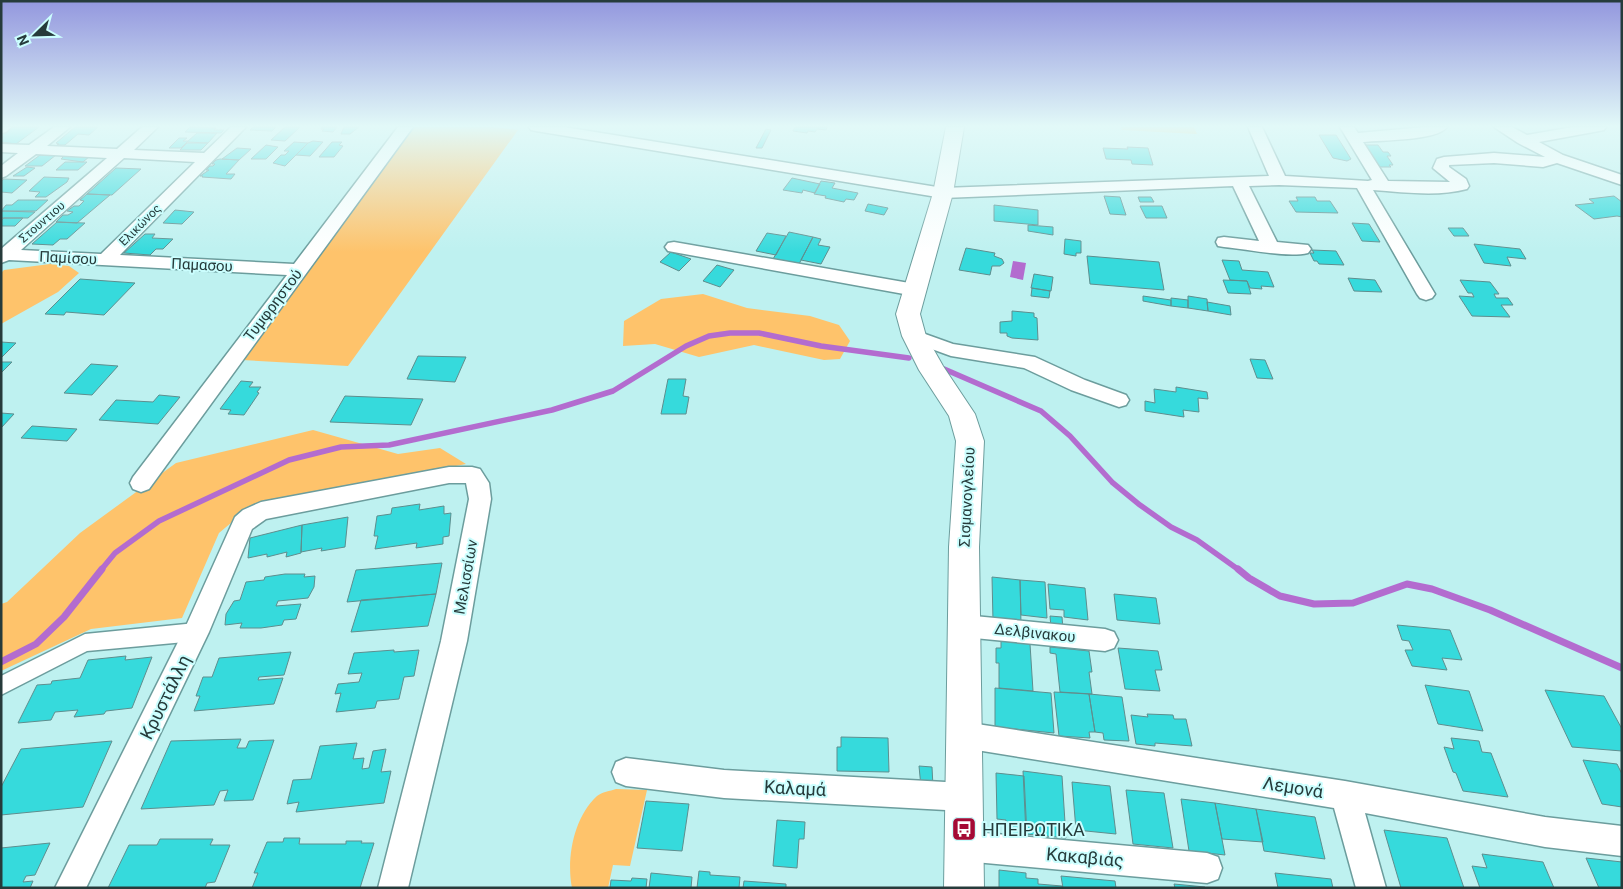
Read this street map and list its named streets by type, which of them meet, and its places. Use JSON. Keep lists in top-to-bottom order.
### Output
{
  "streets": {
    "street": [
      "Στουντιου",
      "Ελικώνος",
      "Παμίσου",
      "Παμασου",
      "Τυμφρηστού",
      "Σισμανογλείου",
      "Μελισσίων",
      "Δελβινακου",
      "Κρυστάλλη",
      "Λεμονά",
      "Καλαμά",
      "Κακαβιάς"
    ]
  },
  "crossings": [
    ["Στουντιου", "Παμίσου"],
    ["Ελικώνος", "Παμίσου"],
    ["Ελικώνος", "Παμασου"],
    ["Παμίσου", "Παμασου"],
    ["Παμασου", "Τυμφρηστού"],
    ["Σισμανογλείου", "Δελβινακου"],
    ["Σισμανογλείου", "Λεμονά"],
    ["Σισμανογλείου", "Καλαμά"],
    ["Σισμανογλείου", "Κακαβιάς"],
    ["Μελισσίων", "Κρυστάλλη"]
  ],
  "places": {
    "bus stop": ["ΗΠΕΙΡΩΤΙΚΑ"]
  },
  "north": "bottom left"
}
